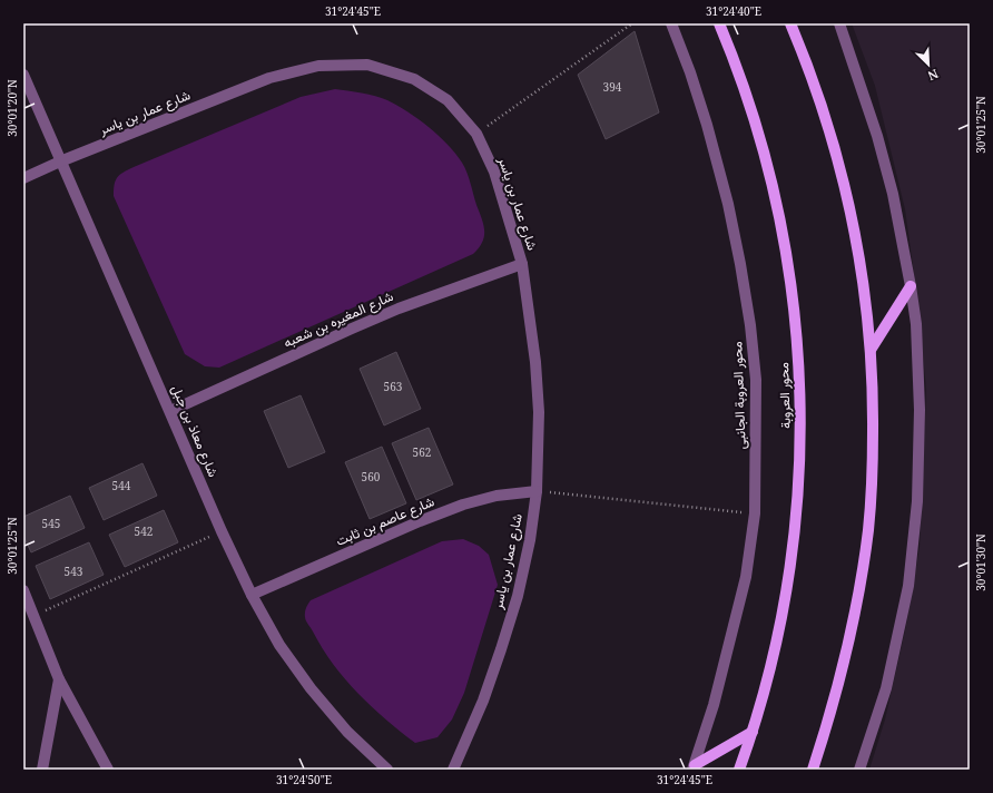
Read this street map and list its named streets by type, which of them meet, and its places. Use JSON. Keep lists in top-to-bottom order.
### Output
{
  "streets": {
    "main road": ["محور العروبة"],
    "street": [
      "شارع عمار بن ياسر",
      "شارع المغيره بن شعبه",
      "محور العروبة الجانبى",
      "شارع معاذ بن جبل",
      "شارع عاصم بن ثابت"
    ]
  },
  "crossings": [
    ["شارع عمار بن ياسر", "شارع المغيره بن شعبه"],
    ["شارع عمار بن ياسر", "شارع معاذ بن جبل"],
    ["شارع عمار بن ياسر", "شارع عاصم بن ثابت"],
    ["شارع المغيره بن شعبه", "شارع معاذ بن جبل"],
    ["شارع معاذ بن جبل", "شارع عاصم بن ثابت"]
  ],
  "house_numbers": [
    "394",
    "563",
    "562",
    "560",
    "544",
    "545",
    "542",
    "543"
  ],
  "north": "bottom right",
  "coordinates": [
    "31°24'45\"E",
    "31°24'40\"E",
    "30°01'20\"N",
    "30°01'25\"N",
    "30°01'30\"N",
    "31°24'50\"E"
  ]
}
